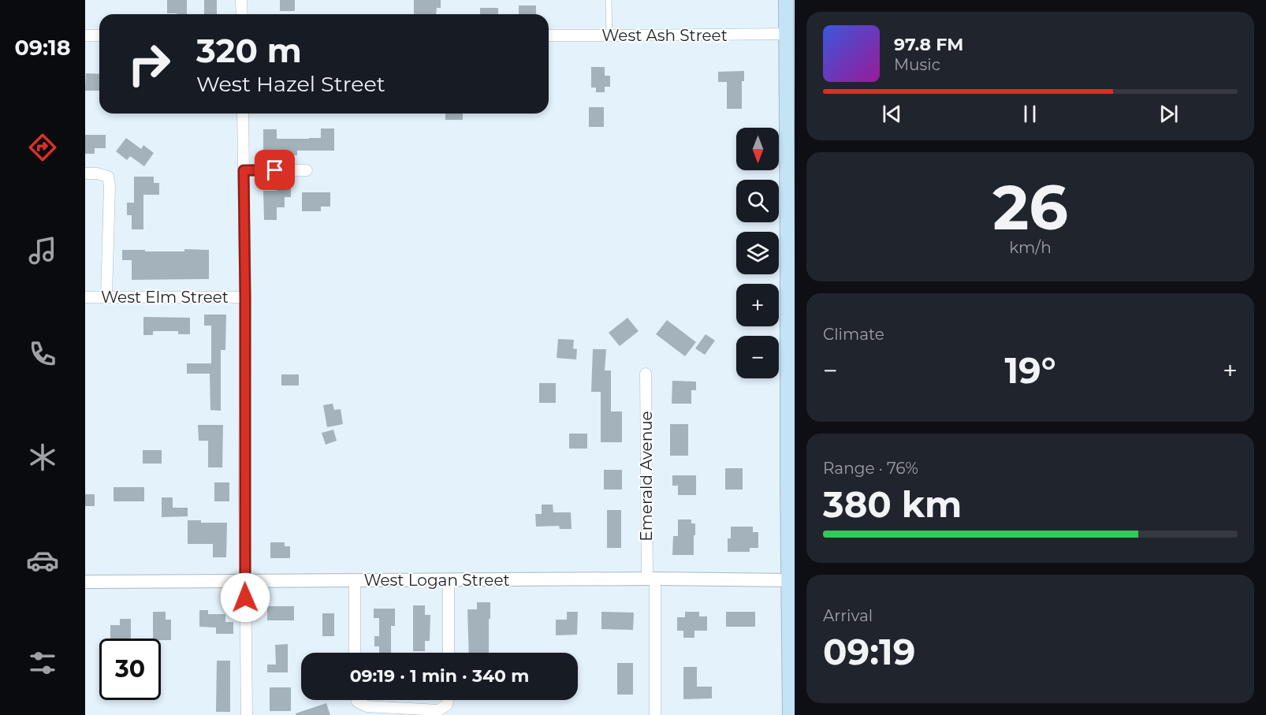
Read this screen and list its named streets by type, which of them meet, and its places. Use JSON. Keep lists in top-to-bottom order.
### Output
{
  "streets": {
    "street": [
      "West Ash Street",
      "West Elm Street",
      "Emerald Avenue",
      "West Logan Street"
    ]
  },
  "crossings": [
    ["Emerald Avenue", "West Logan Street"]
  ],
  "north": "bottom",
  "page": {
    "tabs": "09:18",
    "turn": ["320 m", "West Hazel Street"],
    "song": ["97.8 FM", "Music"],
    "map_buttons": ["+", "−"],
    "tile": [
      ["26", "km/h"],
      "Climate",
      ["Range · 76%", "380 km"],
      ["Arrival", "09:19"]
    ],
    "heat": ["−", "19°", "+"],
    "limit": "30",
    "trip": "09:19 · 1 min · 340 m"
  }
}
